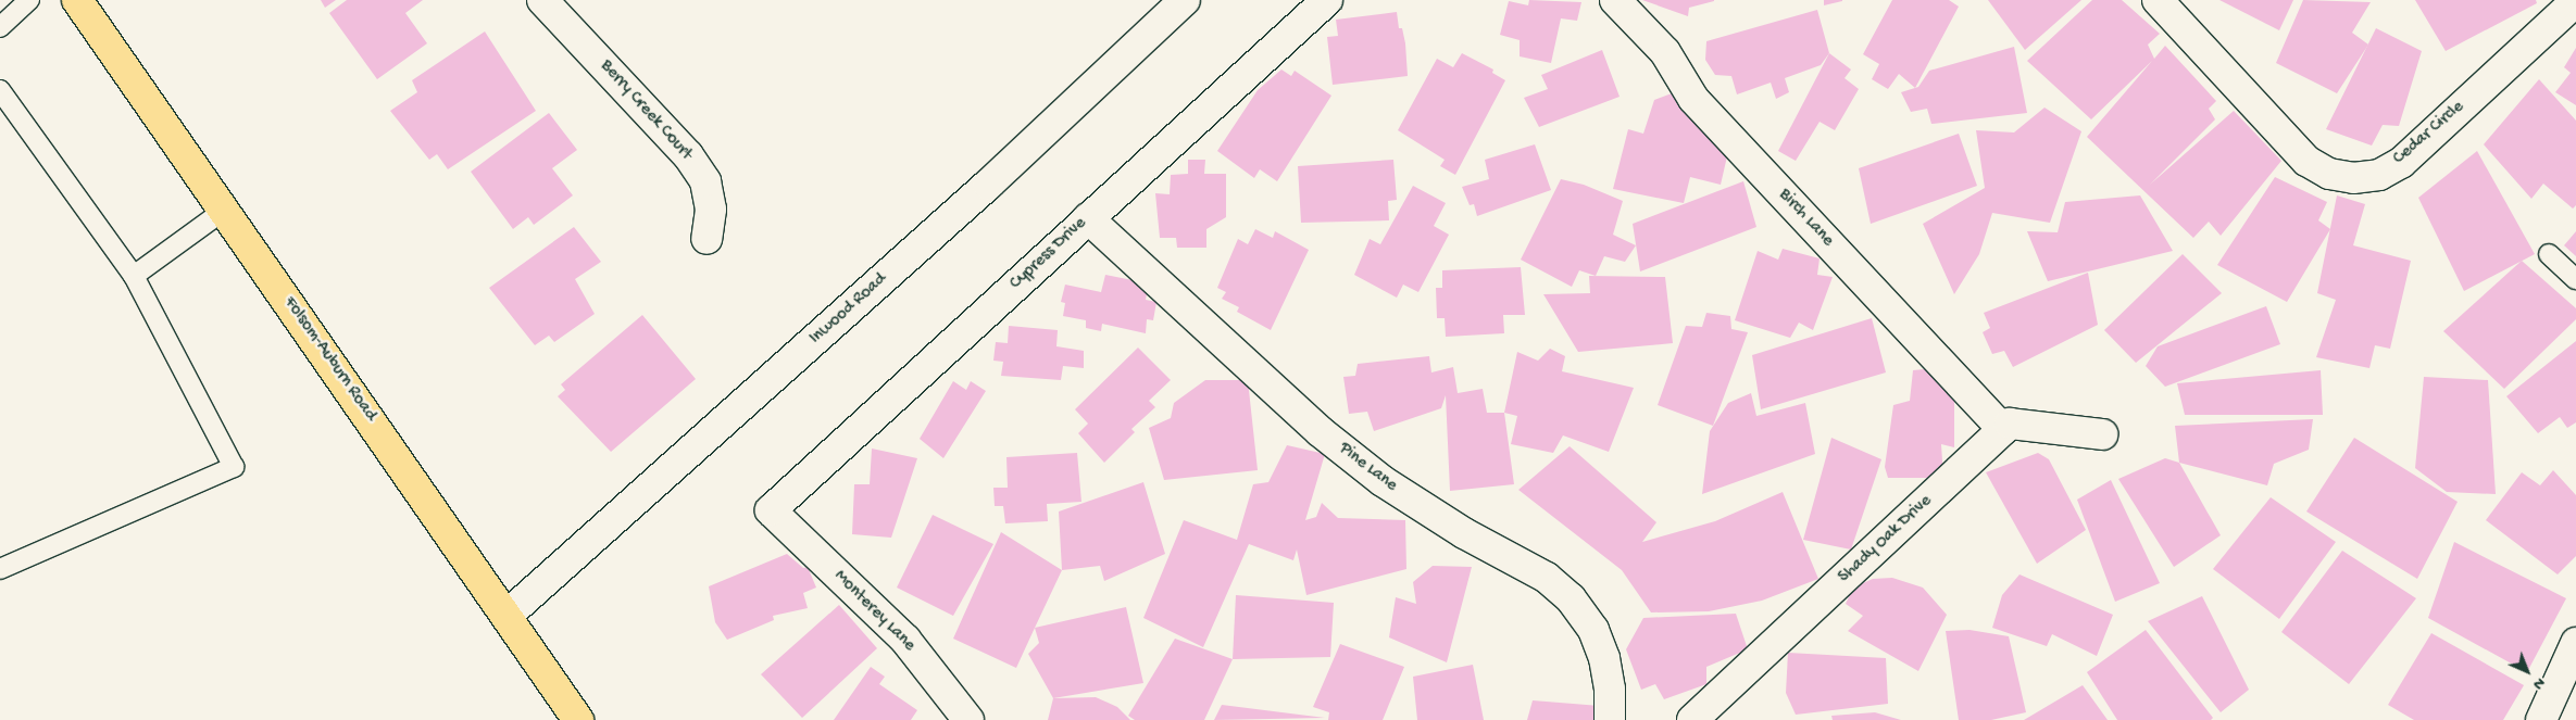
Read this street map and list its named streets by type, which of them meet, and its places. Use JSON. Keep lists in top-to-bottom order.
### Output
{
  "streets": {
    "main road": ["Folsom-Auburn Road"],
    "street": [
      "Berry Creek Court",
      "Cedar Circle",
      "Birch Lane",
      "Cypress Drive",
      "Inwood Road",
      "Pine Lane",
      "Shady Oak Drive",
      "Monterey Lane"
    ]
  },
  "crossings": [
    ["Birch Lane", "Shady Oak Drive"],
    ["Cypress Drive", "Pine Lane"],
    ["Cypress Drive", "Monterey Lane"],
    ["Inwood Road", "Folsom-Auburn Road"]
  ],
  "north": "bottom right"
}
